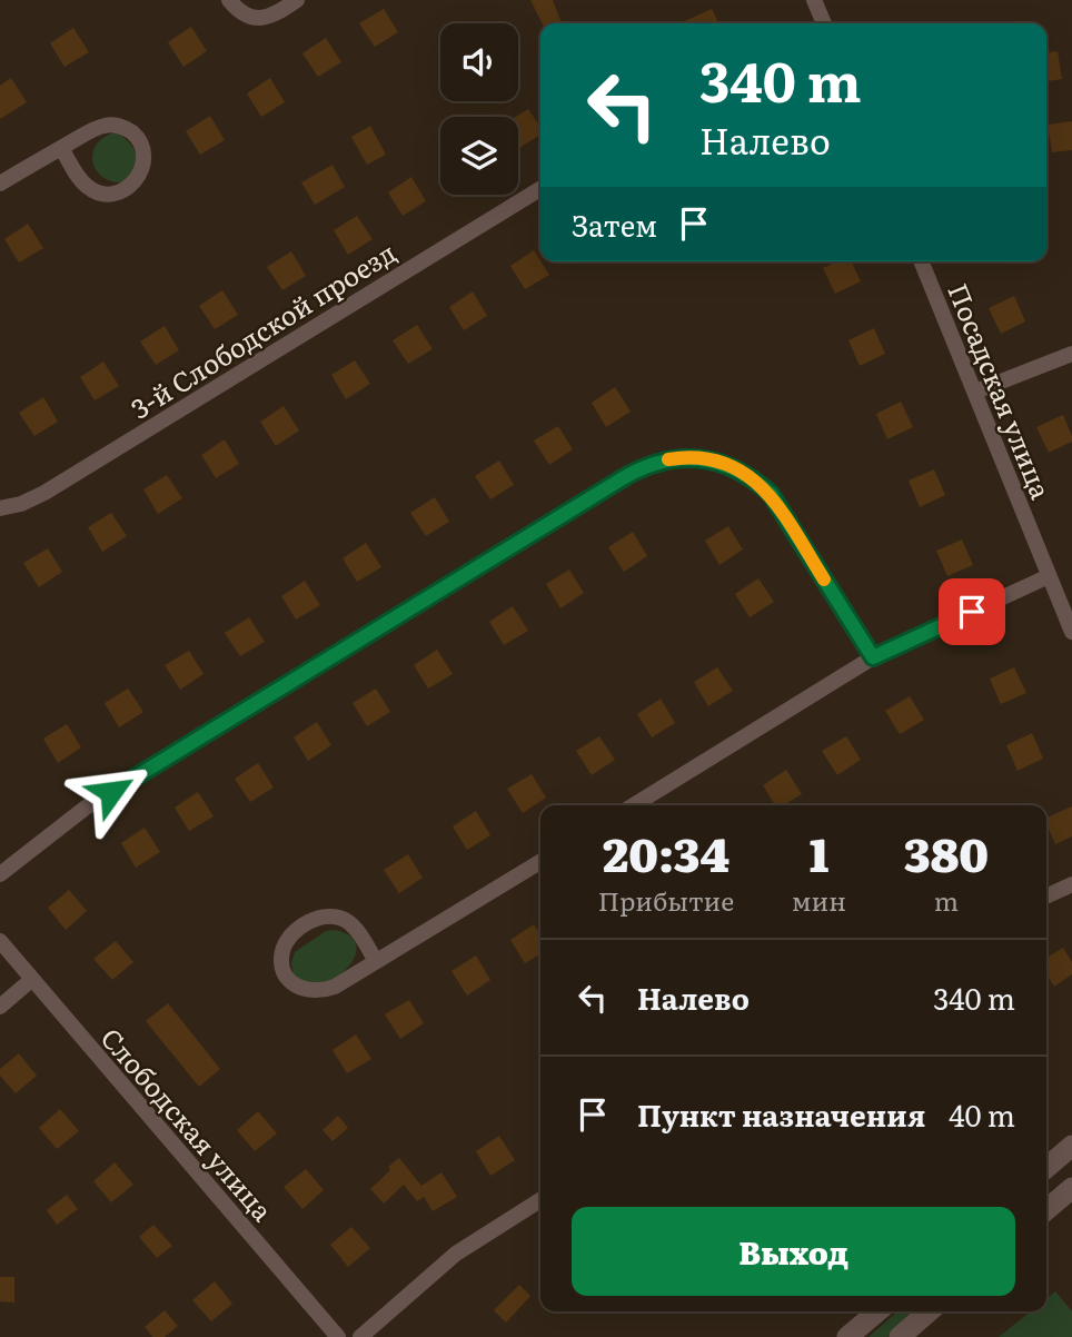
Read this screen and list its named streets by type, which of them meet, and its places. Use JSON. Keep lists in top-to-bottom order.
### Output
{
  "streets": {
    "street": ["3-й Слободской проезд", "Посадская улица", "Слободская улица"]
  },
  "page": {
    "turn": ["340 m", "Налево"],
    "then": "Затем",
    "eta": [
      "20:34",
      "Прибытие",
      "1",
      "мин",
      "380",
      "m"
    ],
    "list": [
      {
        "name": "Налево",
        "value": "340 m"
      },
      {
        "name": "Пункт назначения",
        "value": "40 m"
      }
    ],
    "buttons": "Выход"
  }
}
